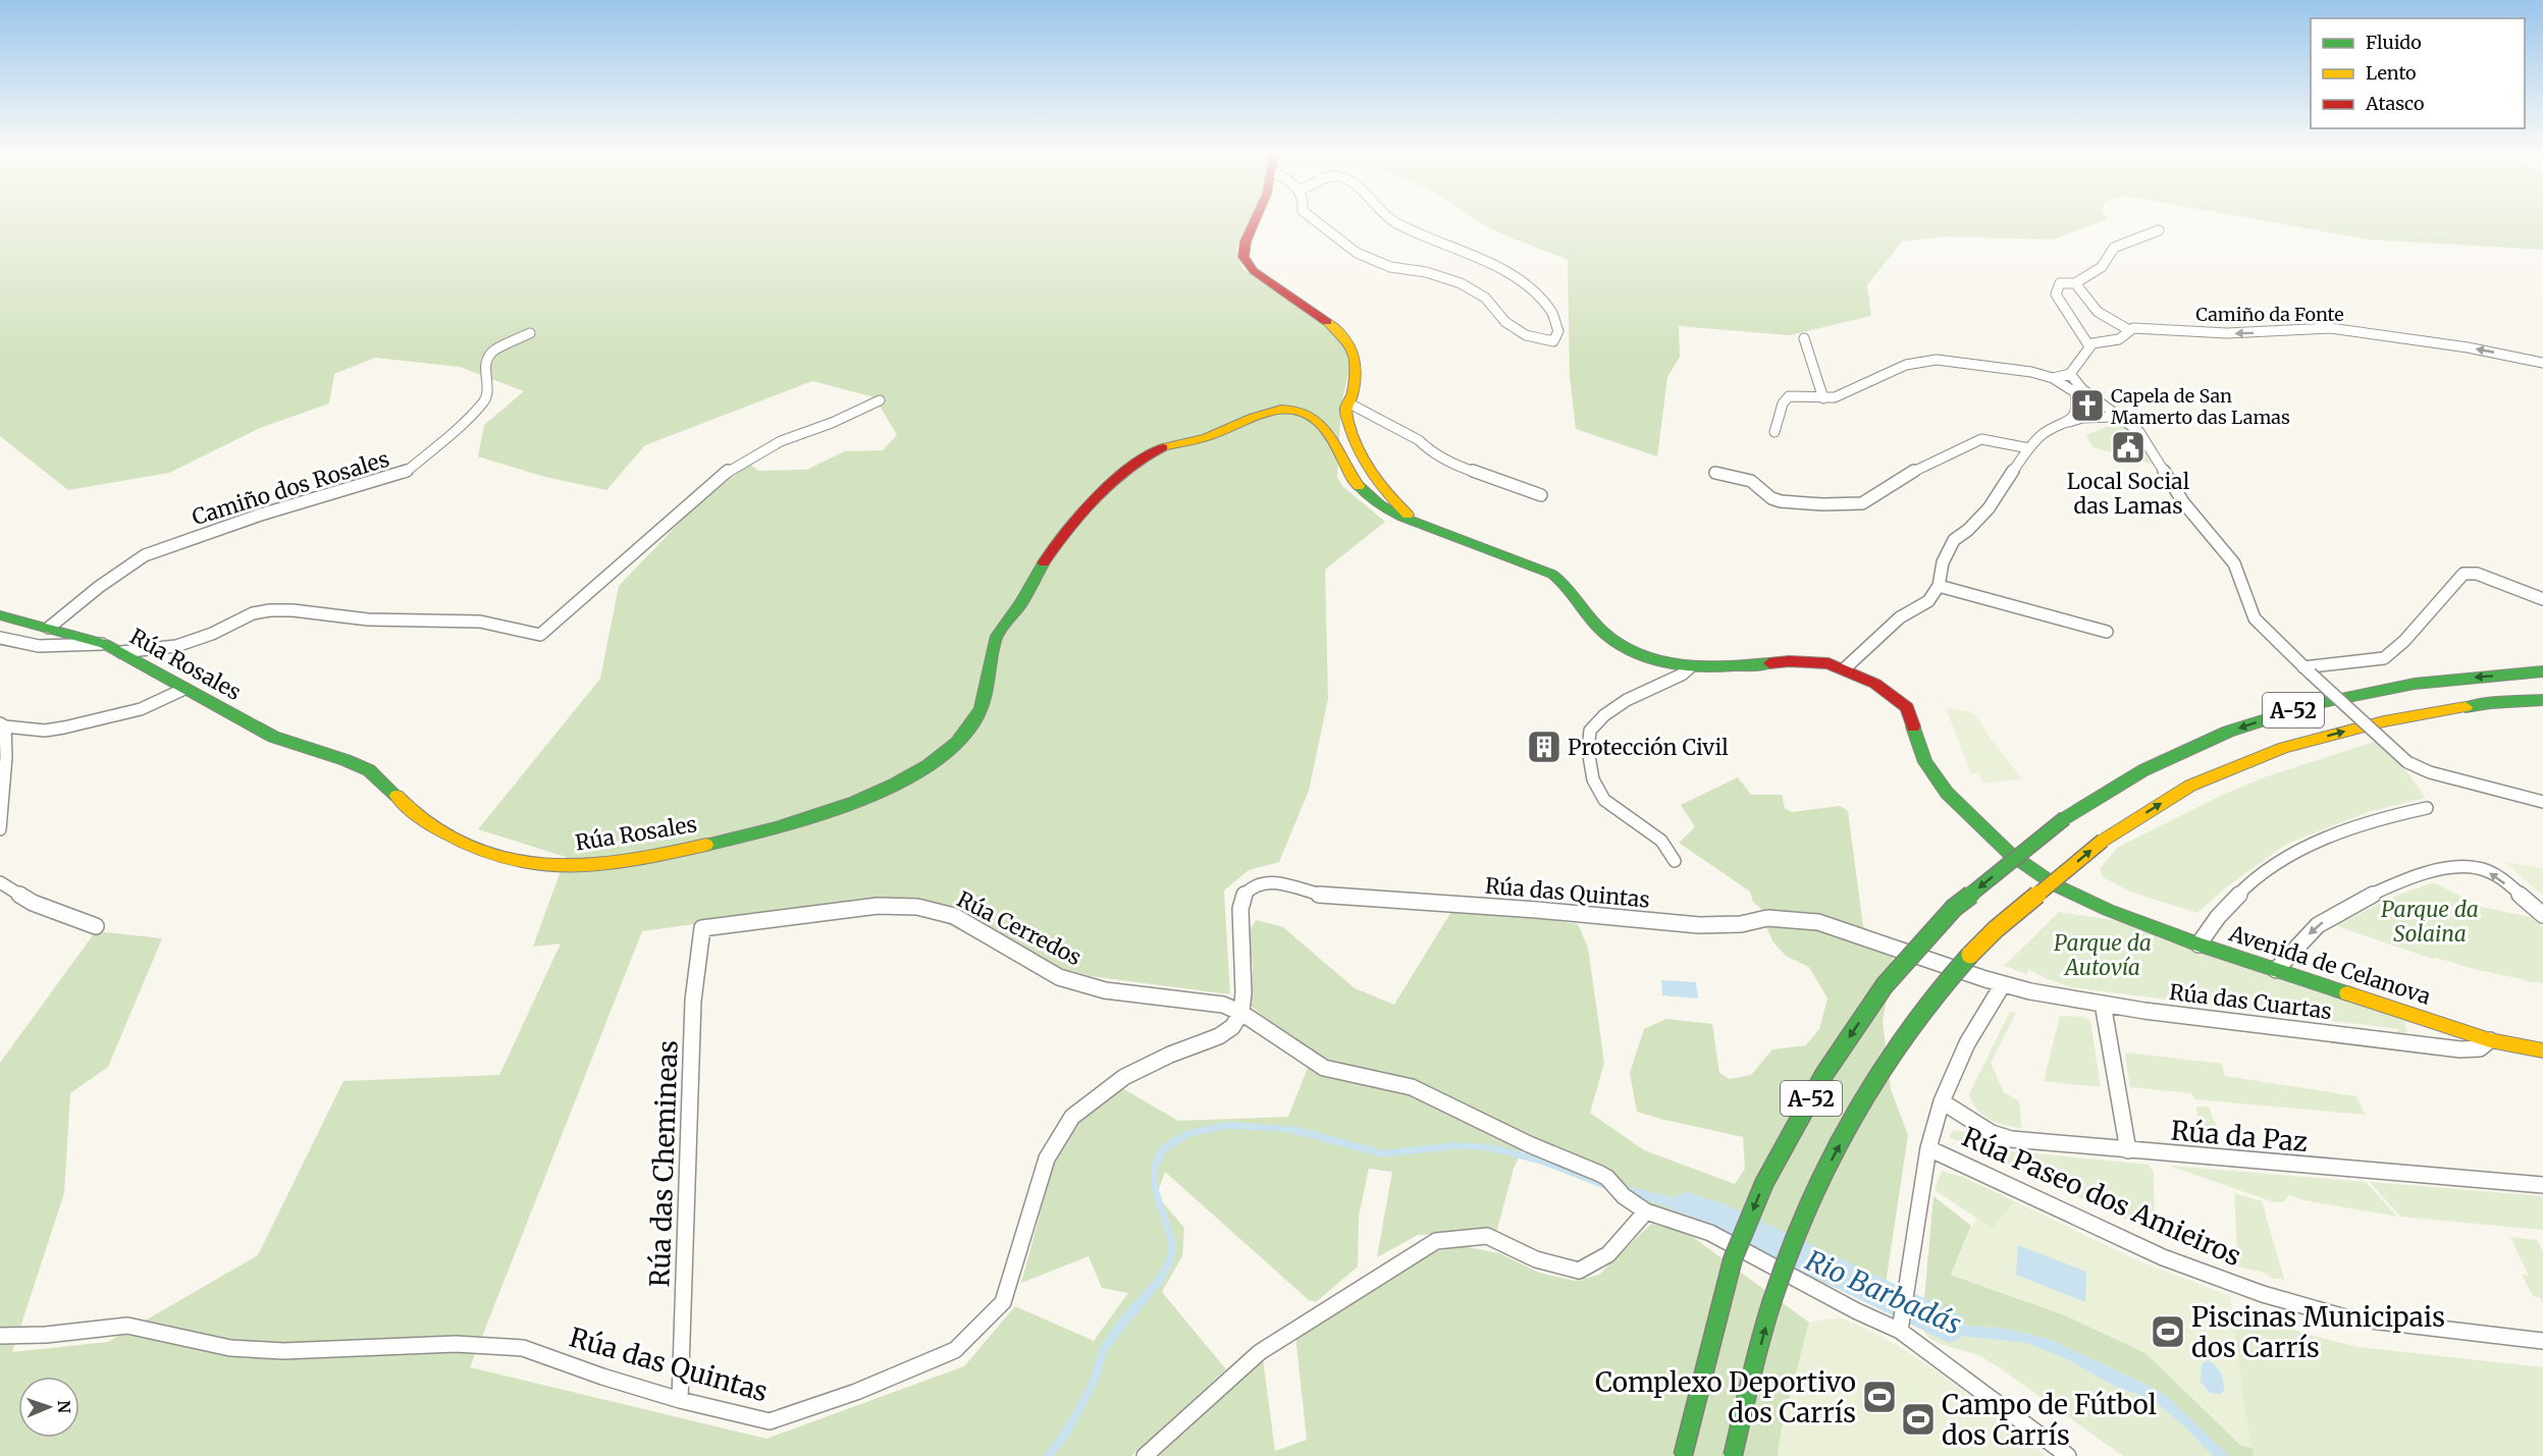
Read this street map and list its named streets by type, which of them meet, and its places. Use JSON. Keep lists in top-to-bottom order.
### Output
{
  "streets": {
    "main road": ["Rúa Rosales", "A-52", "Avenida de Celanova"],
    "street": [
      "Camiño da Fonte",
      "Camiño dos Rosales",
      "Rúa das Quintas",
      "Rúa Cerredos",
      "Rúa das Cuartas",
      "Rúa da Paz",
      "Rúa das Chemineas",
      "Rúa Paseo dos Amieiros"
    ]
  },
  "crossings": [
    ["Camiño dos Rosales", "Rúa Rosales"],
    ["Rúa Rosales", "Avenida de Celanova"],
    ["Rúa das Quintas", "Rúa Cerredos"],
    ["Rúa das Quintas", "Rúa das Cuartas"],
    ["Rúa das Quintas", "Rúa das Chemineas"],
    ["Rúa Cerredos", "Rúa das Chemineas"],
    ["Avenida de Celanova", "Rúa das Cuartas"]
  ],
  "one_way": ["Camiño da Fonte"],
  "water": ["Rio Barbadás"],
  "parks": ["Parque da Solaina", "Parque da Autovía"],
  "places": {
    "church": ["Capela de San Mamerto das Lamas"],
    "public building": ["Local Social das Lamas"],
    "building": ["Protección Civil"],
    "sports": ["Piscinas Municipais dos Carrís", "Complexo Deportivo dos Carrís", "Campo de Fútbol dos Carrís"]
  },
  "legend": ["Fluido", "Lento", "Atasco"],
  "north": "right"
}
